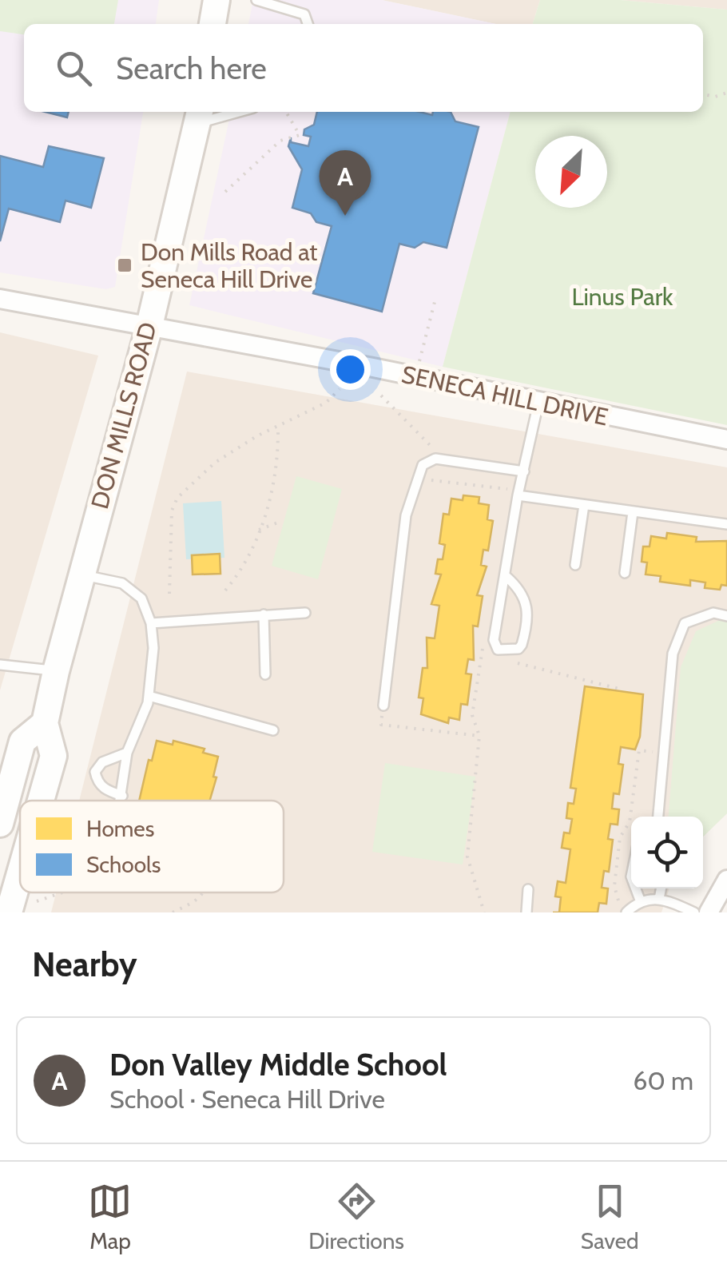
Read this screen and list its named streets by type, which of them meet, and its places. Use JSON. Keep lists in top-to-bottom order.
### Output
{
  "streets": {
    "main road": ["DON MILLS ROAD"],
    "street": ["SENECA HILL DRIVE"]
  },
  "crossings": [
    ["SENECA HILL DRIVE", "DON MILLS ROAD"]
  ],
  "parks": ["Linus Park"],
  "places": {
    "transit": ["Don Mills Road at Seneca Hill Drive"]
  },
  "legend": ["Homes", "Schools"],
  "north": "bottom left",
  "page": {
    "search": "Search here",
    "pins": "A",
    "heading": "Nearby",
    "list": [
      {
        "mark": "A",
        "name": "Don Valley Middle School",
        "note": "School · Seneca Hill Drive",
        "value": "60 m"
      }
    ],
    "nav": ["Map", "Directions", "Saved"]
  }
}
